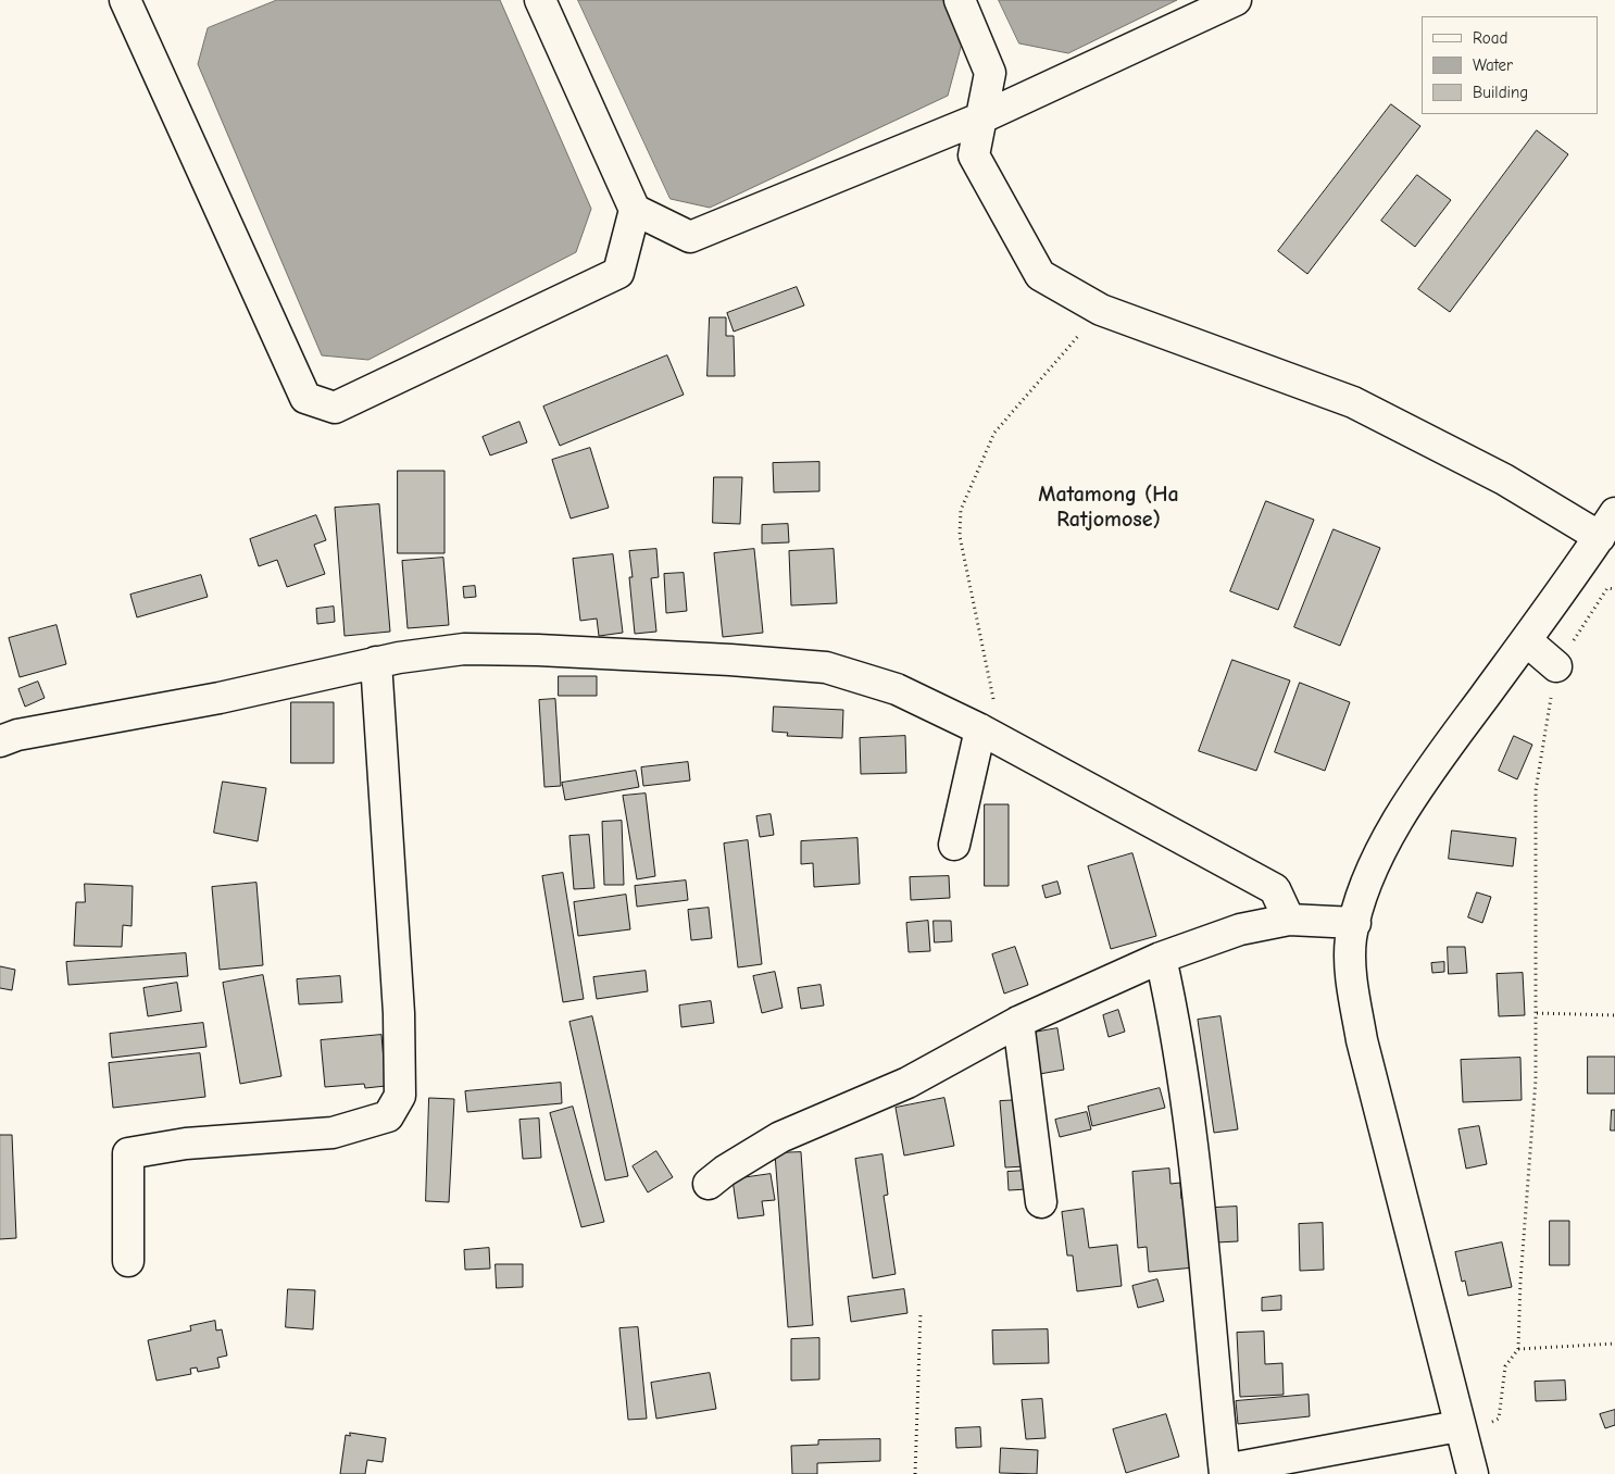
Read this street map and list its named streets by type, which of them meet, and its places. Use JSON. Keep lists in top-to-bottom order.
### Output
{
  "districts": ["Matamong (Ha Ratjomose)"],
  "legend": ["Road", "Water", "Building"]
}
